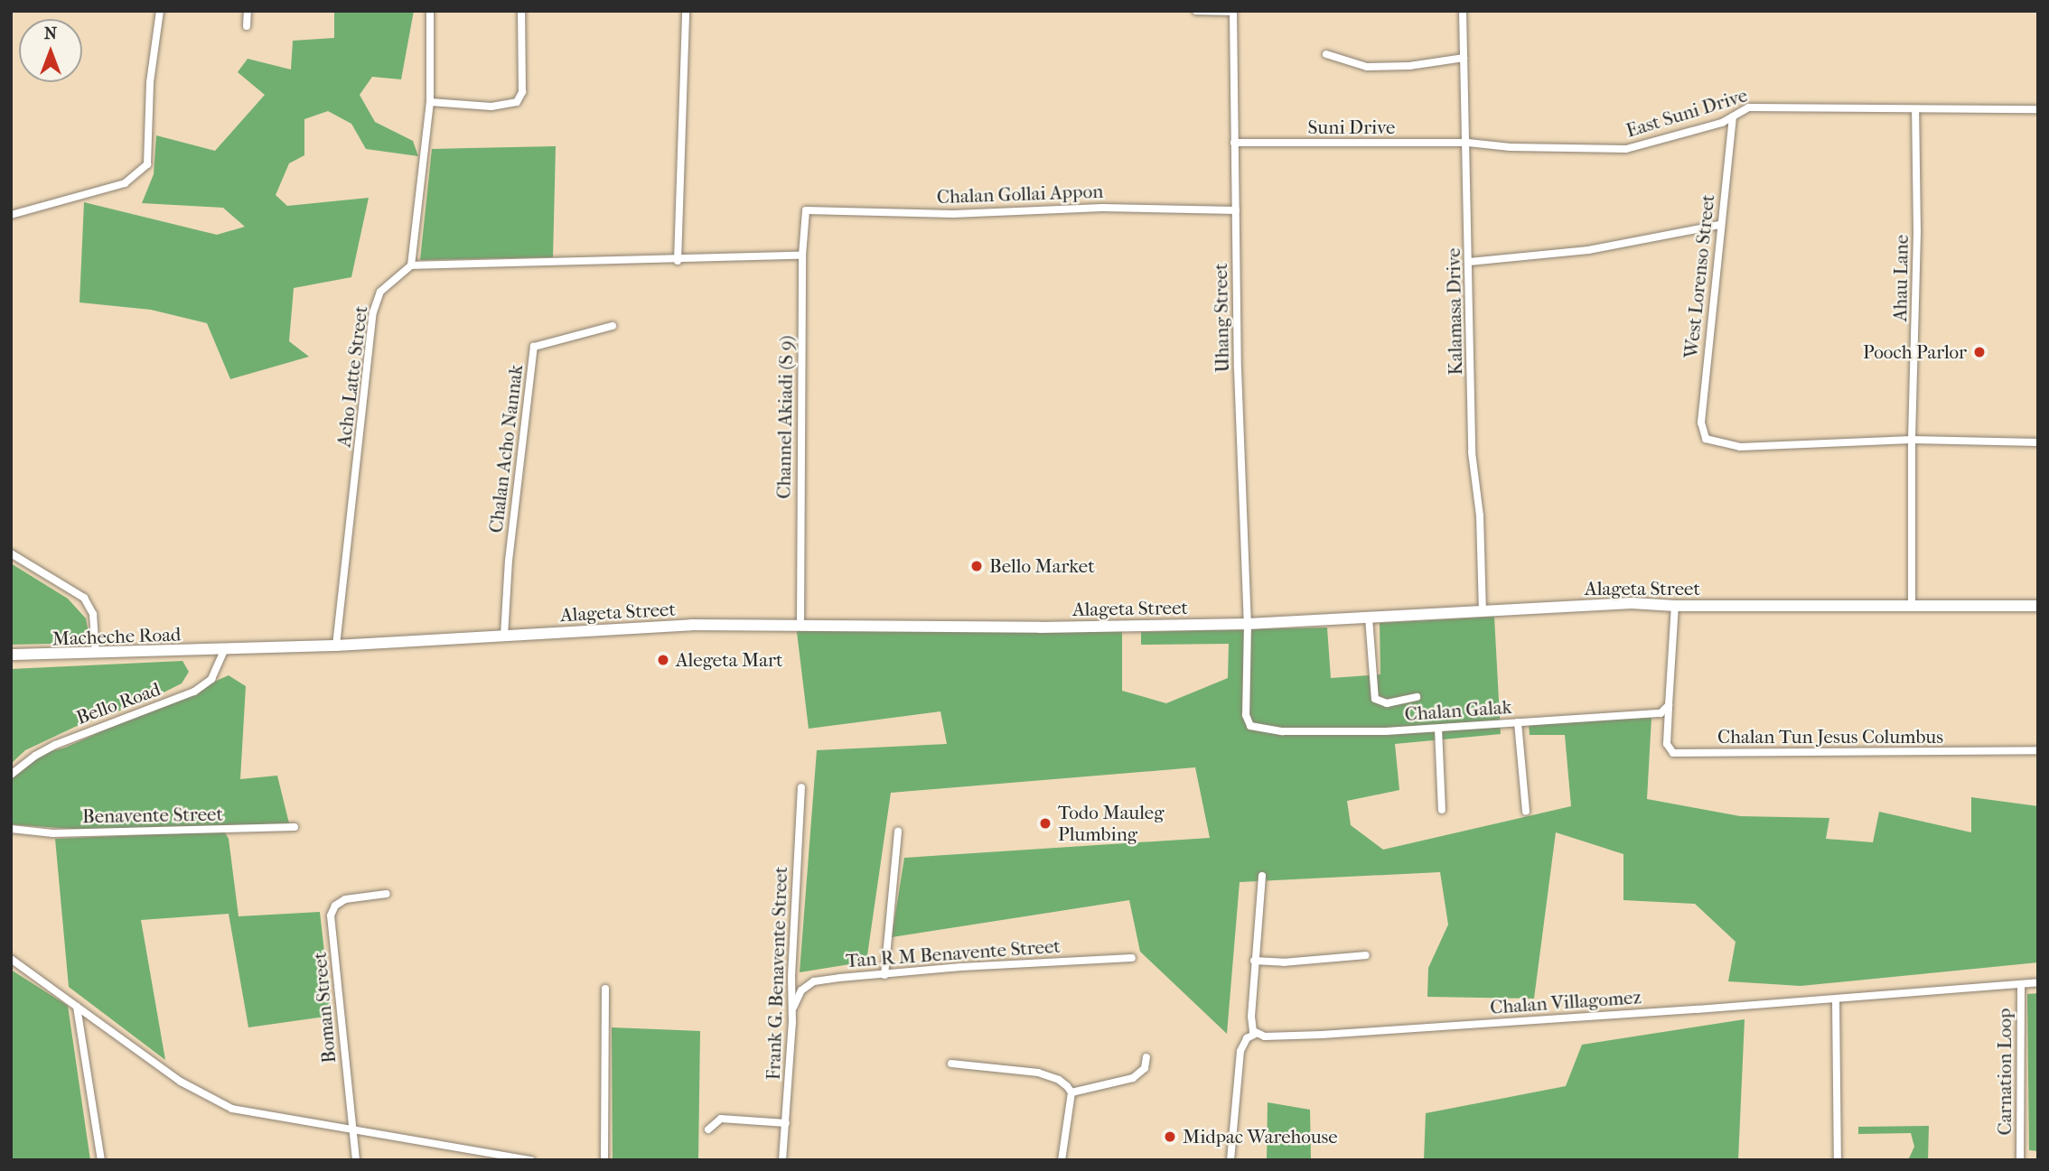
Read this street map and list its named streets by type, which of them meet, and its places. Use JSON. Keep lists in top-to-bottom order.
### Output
{
  "streets": {
    "main road": ["Alageta Street", "Macheche Road"],
    "street": [
      "East Suni Drive",
      "Suni Drive",
      "Chalan Gollai Appon",
      "West Lorenso Street",
      "Ahau Lane",
      "Kalamasa Drive",
      "Uhang Street",
      "Acho Latte Street",
      "Channel Akiadi (S 9)",
      "Chalan Acho Nannak",
      "Bello Road",
      "Chalan Galak",
      "Chalan Tun Jesus Columbus",
      "Benavente Street",
      "Tan R M Benavente Street",
      "Frank G. Benavente Street",
      "Chalan Villagomez",
      "Boman Street",
      "Carnation Loop"
    ]
  },
  "crossings": [
    ["East Suni Drive", "Suni Drive"],
    ["East Suni Drive", "West Lorenso Street"],
    ["East Suni Drive", "Ahau Lane"],
    ["East Suni Drive", "Kalamasa Drive"],
    ["Suni Drive", "Kalamasa Drive"],
    ["Suni Drive", "Uhang Street"],
    ["Chalan Gollai Appon", "Uhang Street"],
    ["Chalan Gollai Appon", "Channel Akiadi (S 9)"],
    ["West Lorenso Street", "Ahau Lane"],
    ["Ahau Lane", "Alageta Street"],
    ["Kalamasa Drive", "Alageta Street"],
    ["Uhang Street", "Alageta Street"],
    ["Uhang Street", "Chalan Galak"],
    ["Acho Latte Street", "Alageta Street"],
    ["Channel Akiadi (S 9)", "Alageta Street"],
    ["Chalan Acho Nannak", "Alageta Street"],
    ["Alageta Street", "Macheche Road"],
    ["Alageta Street", "Bello Road"],
    ["Alageta Street", "Chalan Galak"],
    ["Macheche Road", "Bello Road"],
    ["Chalan Galak", "Chalan Tun Jesus Columbus"],
    ["Tan R M Benavente Street", "Frank G. Benavente Street"],
    ["Chalan Villagomez", "Carnation Loop"]
  ],
  "places": [
    "Pooch Parlor",
    "Bello Market",
    "Alegeta Mart",
    "Todo Mauleg Plumbing",
    "Midpac Warehouse"
  ],
  "north": "top"
}
